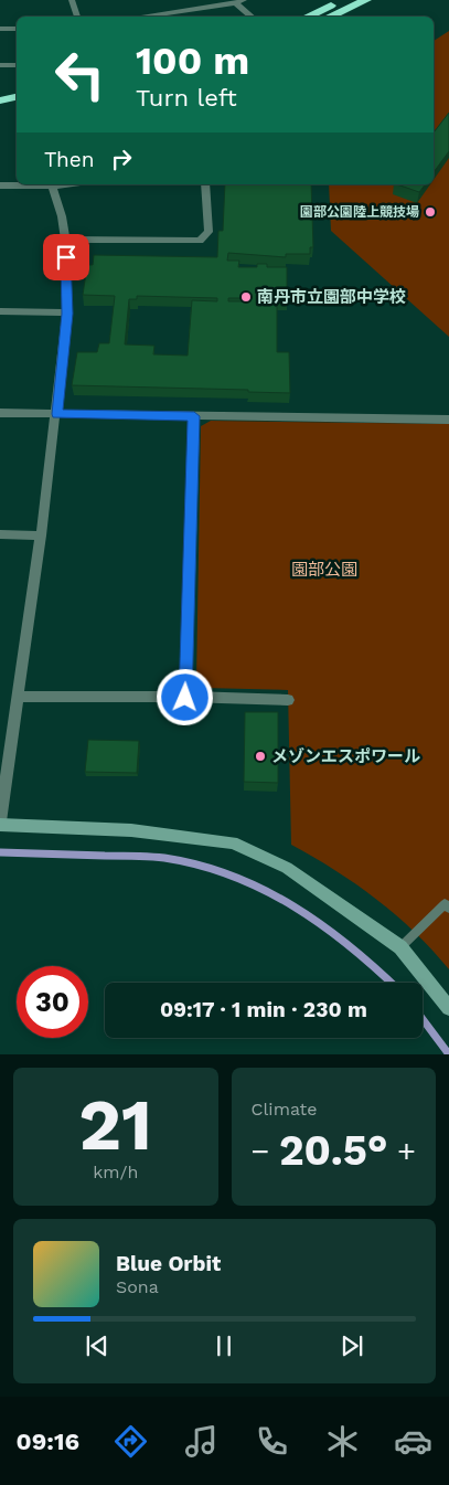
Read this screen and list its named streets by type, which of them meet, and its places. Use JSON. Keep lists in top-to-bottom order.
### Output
{
  "parks": ["園部公園"],
  "places": ["園部公園陸上競技場", "南丹市立園部中学校", "メゾンエスポワール"],
  "page": {
    "turn": ["100 m", "Turn left"],
    "then": "Then",
    "limit": "30",
    "trip": "09:17 · 1 min · 230 m",
    "tile": [
      ["21", "km/h"],
      "Climate"
    ],
    "heat": ["−", "20.5°", "+"],
    "song": ["Blue Orbit", "Sona"],
    "tabs": "09:16"
  }
}
